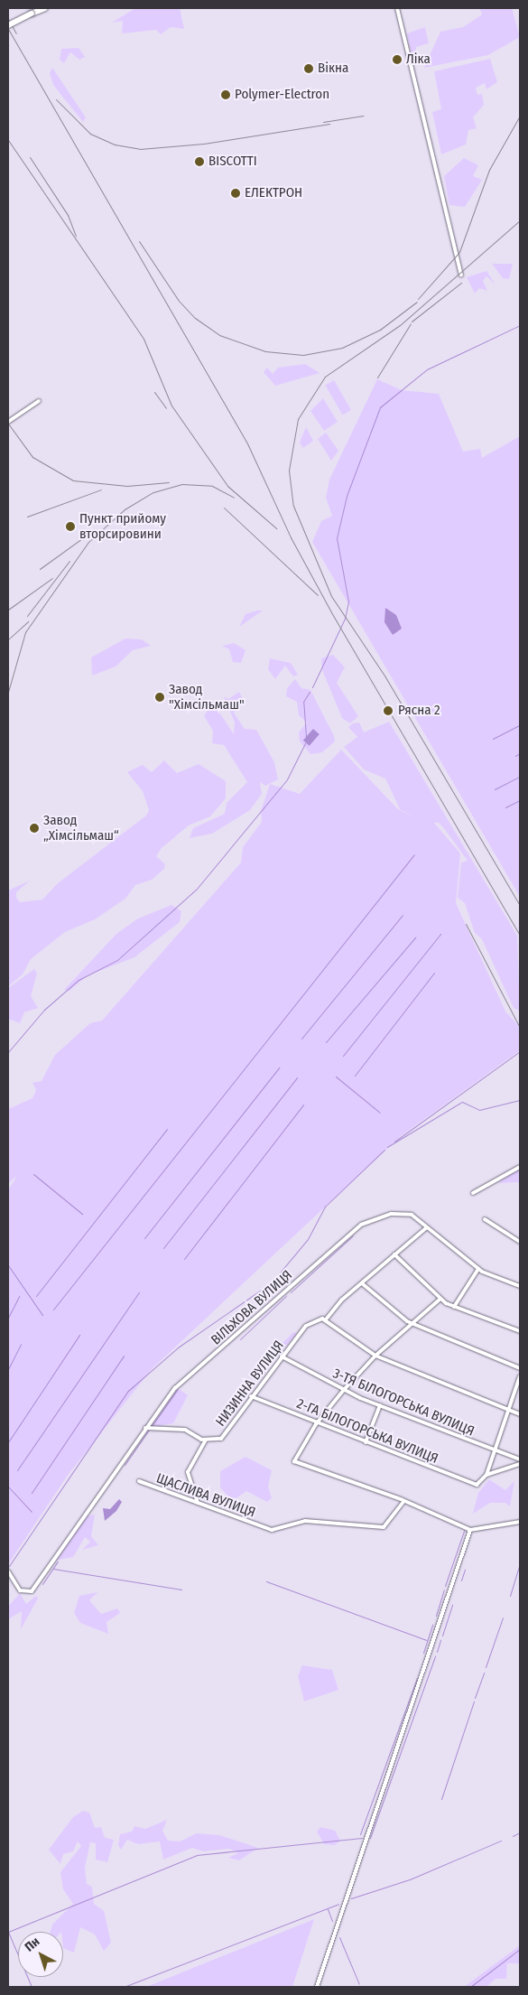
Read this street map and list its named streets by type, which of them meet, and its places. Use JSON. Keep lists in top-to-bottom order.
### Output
{
  "streets": {
    "street": [
      "ВІЛЬХОВА ВУЛИЦЯ",
      "НИЗИННА ВУЛИЦЯ",
      "3-ТЯ БІЛОГОРСЬКА ВУЛИЦЯ",
      "2-ГА БІЛОГОРСЬКА ВУЛИЦЯ",
      "ЩАСЛИВА ВУЛИЦЯ"
    ]
  },
  "crossings": [
    ["ВІЛЬХОВА ВУЛИЦЯ", "НИЗИННА ВУЛИЦЯ"],
    ["НИЗИННА ВУЛИЦЯ", "3-ТЯ БІЛОГОРСЬКА ВУЛИЦЯ"],
    ["НИЗИННА ВУЛИЦЯ", "2-ГА БІЛОГОРСЬКА ВУЛИЦЯ"]
  ],
  "places": [
    "Ліка",
    "Вікна",
    "Polymer-Electron",
    "BISCOTTI",
    "ЕЛЕКТРОН",
    "Пункт прийому вторсировини",
    "Завод \"Хімсільмаш\"",
    "Рясна 2",
    "Завод „Хімсільмаш“"
  ],
  "north": "top left"
}
